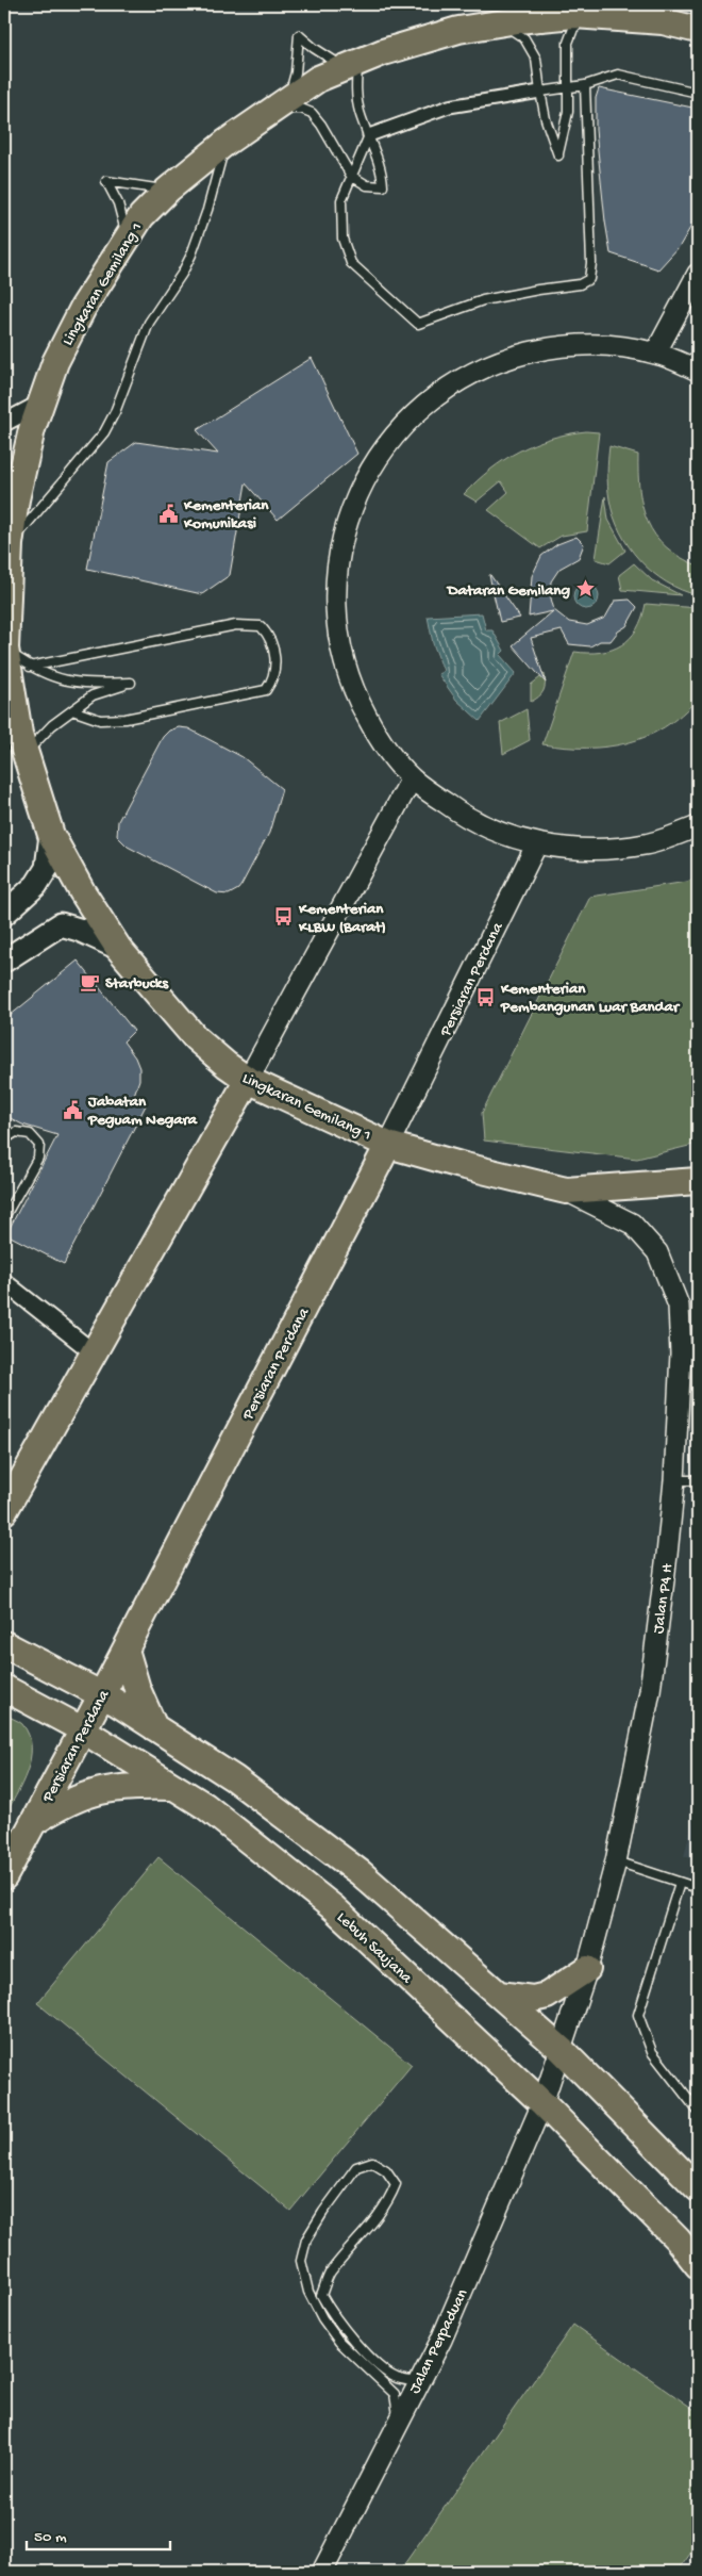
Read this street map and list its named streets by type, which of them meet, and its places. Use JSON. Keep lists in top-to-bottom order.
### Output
{
  "streets": {
    "main road": ["Lingkaran Gemilang 1", "Persiaran Perdana", "Lebuh Saujana"],
    "street": ["Jalan P4 H", "Jalan Perpaduan"]
  },
  "crossings": [
    ["Lingkaran Gemilang 1", "Persiaran Perdana"],
    ["Lingkaran Gemilang 1", "Jalan P4 H"],
    ["Persiaran Perdana", "Lebuh Saujana"],
    ["Jalan P4 H", "Jalan Perpaduan"],
    ["Lebuh Saujana", "Jalan Perpaduan"]
  ],
  "places": {
    "public building": ["Kementerian Komunikasi", "Jabatan Peguam Negara"],
    "place": ["Dataran Gemilang"],
    "bus stop": ["Kementerian KLBW (Barat)", "Kementerian Pembangunan Luar Bandar"],
    "cafe": ["Starbucks"]
  },
  "scale_bar": "50 m"
}
